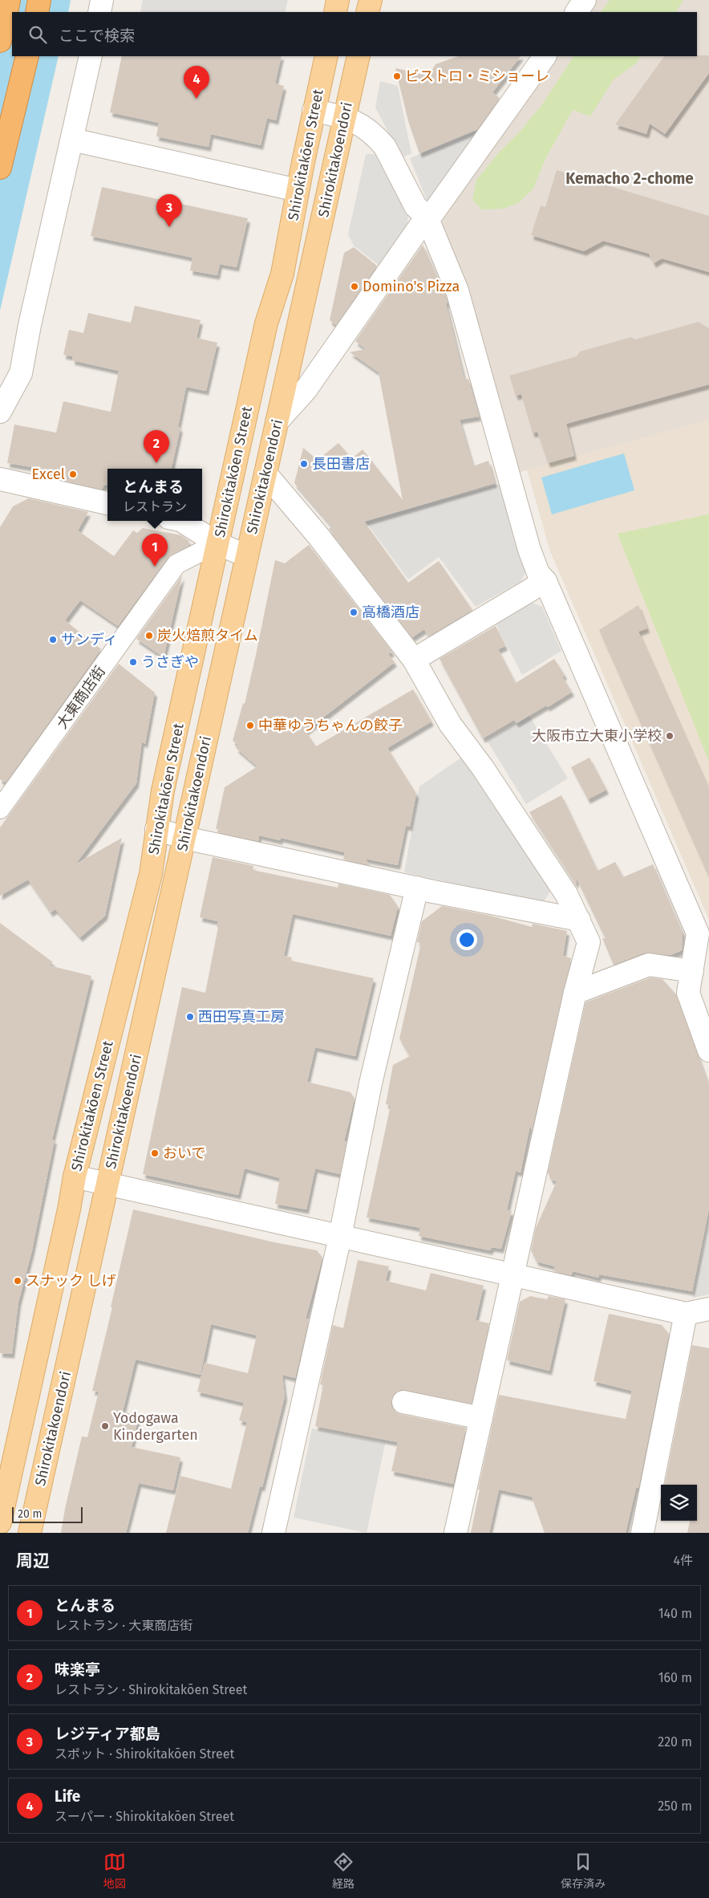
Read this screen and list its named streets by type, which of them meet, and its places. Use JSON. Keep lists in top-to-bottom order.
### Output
{
  "streets": {
    "main road": ["Shirokitakōen Street", "Shirokitakoendori"],
    "street": ["大東商店街"]
  },
  "crossings": [
    ["Shirokitakōen Street", "大東商店街"]
  ],
  "districts": ["Kemacho 2-chome"],
  "places": [
    "ビストロ・ミショーレ",
    "Domino's Pizza",
    "長田書店",
    "Excel",
    "高橋酒店",
    "炭火焙煎タイム",
    "サンディ",
    "うさぎや",
    "中華ゆうちゃんの餃子",
    "大阪市立大東小学校",
    "西田写真工房",
    "おいで",
    "スナック しげ",
    "Yodogawa Kindergarten"
  ],
  "scale_bar": "20 m",
  "page": {
    "search": "ここで検索",
    "pins": [
      "4",
      "3",
      "2",
      "1"
    ],
    "popup": ["とんまる", "レストラン"],
    "scale": "20 m",
    "heading": ["周辺", "4件"],
    "list": [
      {
        "mark": "1",
        "name": "とんまる",
        "note": "レストラン · 大東商店街",
        "value": "140 m"
      },
      {
        "mark": "2",
        "name": "味楽亭",
        "note": "レストラン · Shirokitakōen Street",
        "value": "160 m"
      },
      {
        "mark": "3",
        "name": "レジティア都島",
        "note": "スポット · Shirokitakōen Street",
        "value": "220 m"
      },
      {
        "mark": "4",
        "name": "Life",
        "note": "スーパー · Shirokitakōen Street",
        "value": "250 m"
      }
    ],
    "nav": ["地図", "経路", "保存済み"]
  }
}
